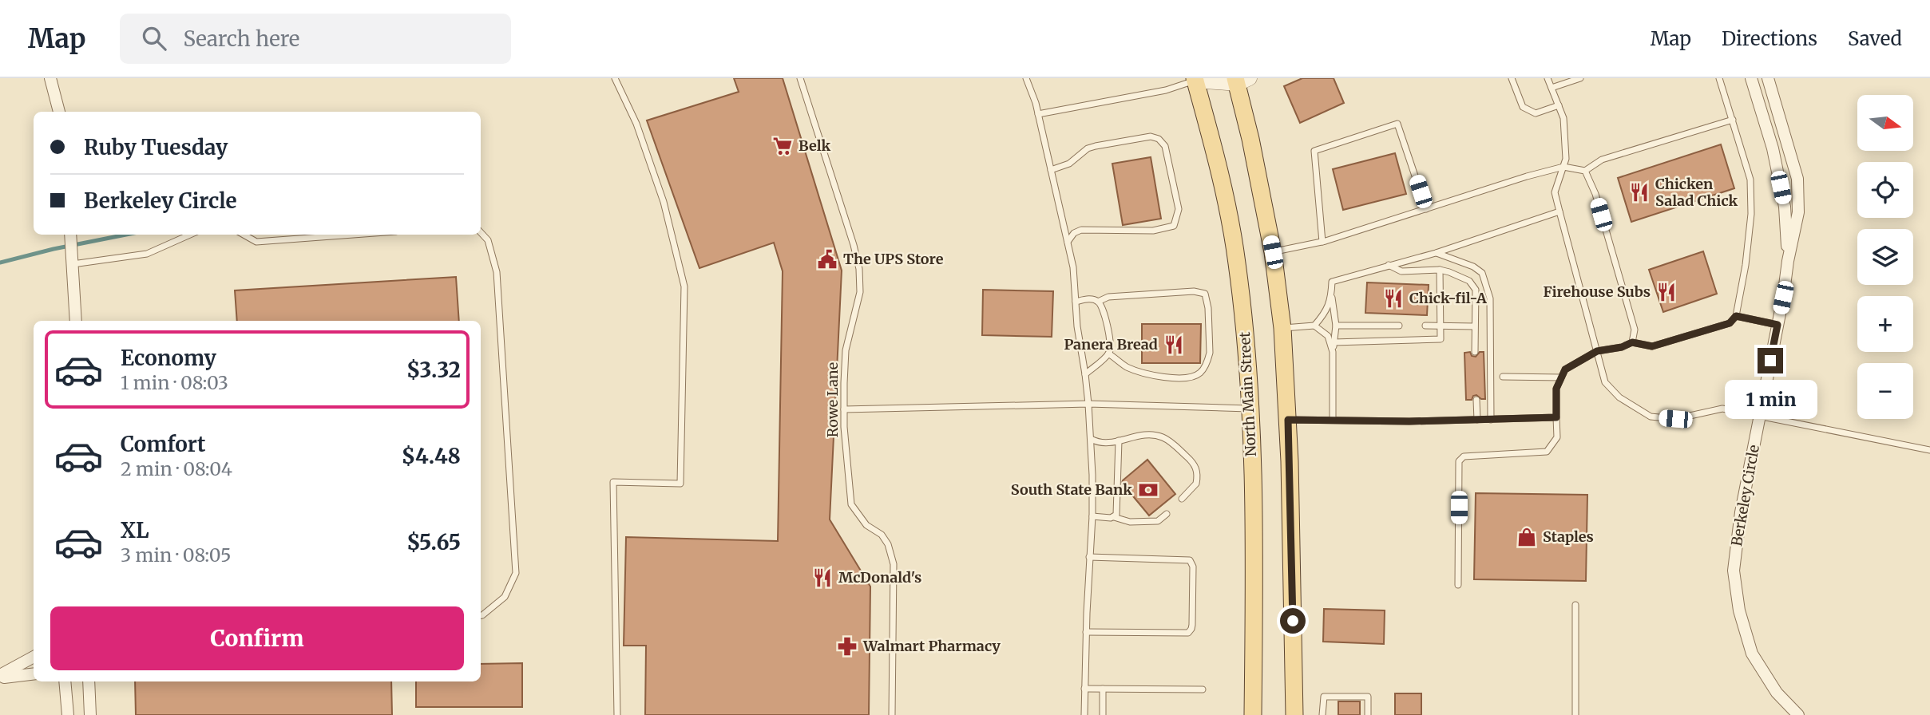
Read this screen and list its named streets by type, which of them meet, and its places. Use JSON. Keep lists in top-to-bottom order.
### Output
{
  "streets": {
    "main road": ["North Main Street"],
    "street": ["Berkeley Circle"],
    "lane": ["Rowe Lane"]
  },
  "places": {
    "supermarket": ["Belk"],
    "restaurant": [
      "Chicken Salad Chick",
      "Firehouse Subs",
      "Chick-fil-A",
      "Panera Bread",
      "McDonald's"
    ],
    "public building": ["The UPS Store"],
    "bank": ["South State Bank"],
    "shop": ["Staples"],
    "pharmacy": ["Walmart Pharmacy"]
  },
  "north": "right",
  "page": {
    "header": "Map",
    "search": "Search here",
    "nav": ["Map", "Directions", "Saved"],
    "map_buttons": ["+", "−"],
    "banner": ["Ruby Tuesday", "Berkeley Circle"],
    "list": [
      {
        "name": "Economy",
        "note": "1 min · 08:03",
        "value": "$3.32"
      },
      {
        "name": "Comfort",
        "note": "2 min · 08:04",
        "value": "$4.48"
      },
      {
        "name": "XL",
        "note": "3 min · 08:05",
        "value": "$5.65"
      }
    ],
    "bubble": "1 min",
    "buttons": "Confirm"
  }
}
